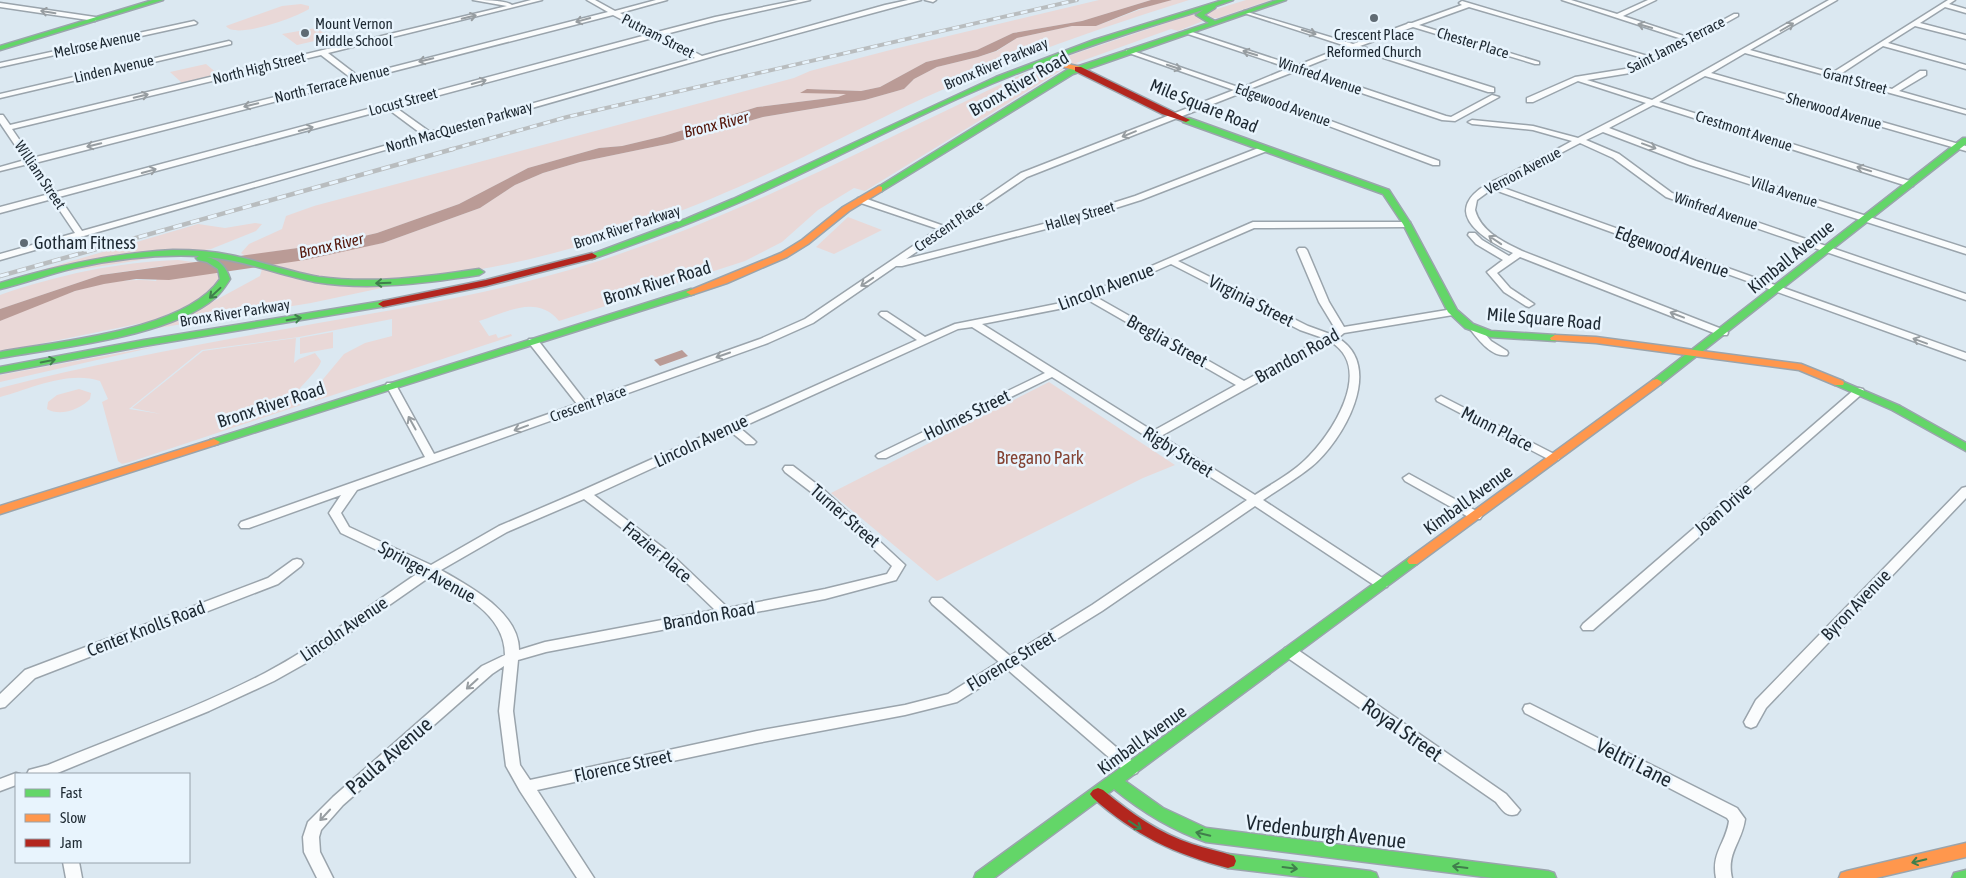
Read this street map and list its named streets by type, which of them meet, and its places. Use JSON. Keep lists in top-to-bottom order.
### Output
{
  "streets": {
    "main road": [
      "Bronx River Parkway",
      "Bronx River Road",
      "Mile Square Road",
      "Kimball Avenue",
      "Vredenburgh Avenue"
    ],
    "street": [
      "Putnam Street",
      "Chester Place",
      "Melrose Avenue",
      "Saint James Terrace",
      "North High Street",
      "Linden Avenue",
      "Winfred Avenue",
      "Grant Street",
      "North Terrace Avenue",
      "Locust Street",
      "Edgewood Avenue",
      "Sherwood Avenue",
      "North MacQuesten Parkway",
      "Crestmont Avenue",
      "Vernon Avenue",
      "William Street",
      "Villa Avenue",
      "Halley Street",
      "Crescent Place",
      "Lincoln Avenue",
      "Virginia Street",
      "Breglia Street",
      "Brandon Road",
      "Holmes Street",
      "Munn Place",
      "Rigby Street",
      "Joan Drive",
      "Turner Street",
      "Frazier Place",
      "Springer Avenue",
      "Byron Avenue",
      "Center Knolls Road",
      "Florence Street",
      "Royal Street",
      "Paula Avenue",
      "Veltri Lane"
    ]
  },
  "crossings": [
    ["Putnam Street", "North Terrace Avenue"],
    ["Putnam Street", "Locust Street"],
    ["Putnam Street", "North MacQuesten Parkway"],
    ["Chester Place", "Crescent Place"],
    ["Saint James Terrace", "Crestmont Avenue"],
    ["Bronx River Parkway", "Mile Square Road"],
    ["North High Street", "William Street"],
    ["Winfred Avenue", "Bronx River Road"],
    ["Winfred Avenue", "Vernon Avenue"],
    ["Winfred Avenue", "Crescent Place"],
    ["Winfred Avenue", "Kimball Avenue"],
    ["Grant Street", "Vernon Avenue"],
    ["North Terrace Avenue", "William Street"],
    ["Bronx River Road", "Edgewood Avenue"],
    ["Bronx River Road", "Mile Square Road"],
    ["Locust Street", "William Street"],
    ["Edgewood Avenue", "Vernon Avenue"],
    ["Edgewood Avenue", "Crescent Place"],
    ["Edgewood Avenue", "Kimball Avenue"],
    ["Mile Square Road", "Halley Street"],
    ["Mile Square Road", "Crescent Place"],
    ["Mile Square Road", "Kimball Avenue"],
    ["Mile Square Road", "Lincoln Avenue"],
    ["Mile Square Road", "Brandon Road"],
    ["Mile Square Road", "Joan Drive"],
    ["Sherwood Avenue", "Vernon Avenue"],
    ["Sherwood Avenue", "Kimball Avenue"],
    ["North MacQuesten Parkway", "William Street"],
    ["Crestmont Avenue", "Vernon Avenue"],
    ["Crestmont Avenue", "Kimball Avenue"],
    ["Vernon Avenue", "Villa Avenue"],
    ["Vernon Avenue", "Kimball Avenue"],
    ["Villa Avenue", "Kimball Avenue"],
    ["Halley Street", "Crescent Place"],
    ["Kimball Avenue", "Munn Place"],
    ["Kimball Avenue", "Rigby Street"],
    ["Kimball Avenue", "Royal Street"],
    ["Kimball Avenue", "Vredenburgh Avenue"],
    ["Lincoln Avenue", "Virginia Street"],
    ["Lincoln Avenue", "Breglia Street"],
    ["Lincoln Avenue", "Rigby Street"],
    ["Lincoln Avenue", "Frazier Place"],
    ["Lincoln Avenue", "Springer Avenue"],
    ["Virginia Street", "Brandon Road"],
    ["Virginia Street", "Florence Street"],
    ["Breglia Street", "Brandon Road"],
    ["Brandon Road", "Rigby Street"],
    ["Brandon Road", "Turner Street"],
    ["Brandon Road", "Frazier Place"],
    ["Brandon Road", "Springer Avenue"],
    ["Brandon Road", "Florence Street"],
    ["Brandon Road", "Paula Avenue"],
    ["Holmes Street", "Rigby Street"],
    ["Rigby Street", "Florence Street"],
    ["Springer Avenue", "Florence Street"],
    ["Springer Avenue", "Paula Avenue"]
  ],
  "one_way": [
    "North High Street",
    "North Terrace Avenue",
    "Locust Street",
    "Crestmont Avenue",
    "Villa Avenue",
    "Crescent Place",
    "Paula Avenue"
  ],
  "water": ["Bronx River"],
  "parks": ["Bregano Park"],
  "places": ["Crescent Place Reformed Church", "Mount Vernon Middle School", "Gotham Fitness"],
  "legend": ["Fast", "Slow", "Jam"]
}
